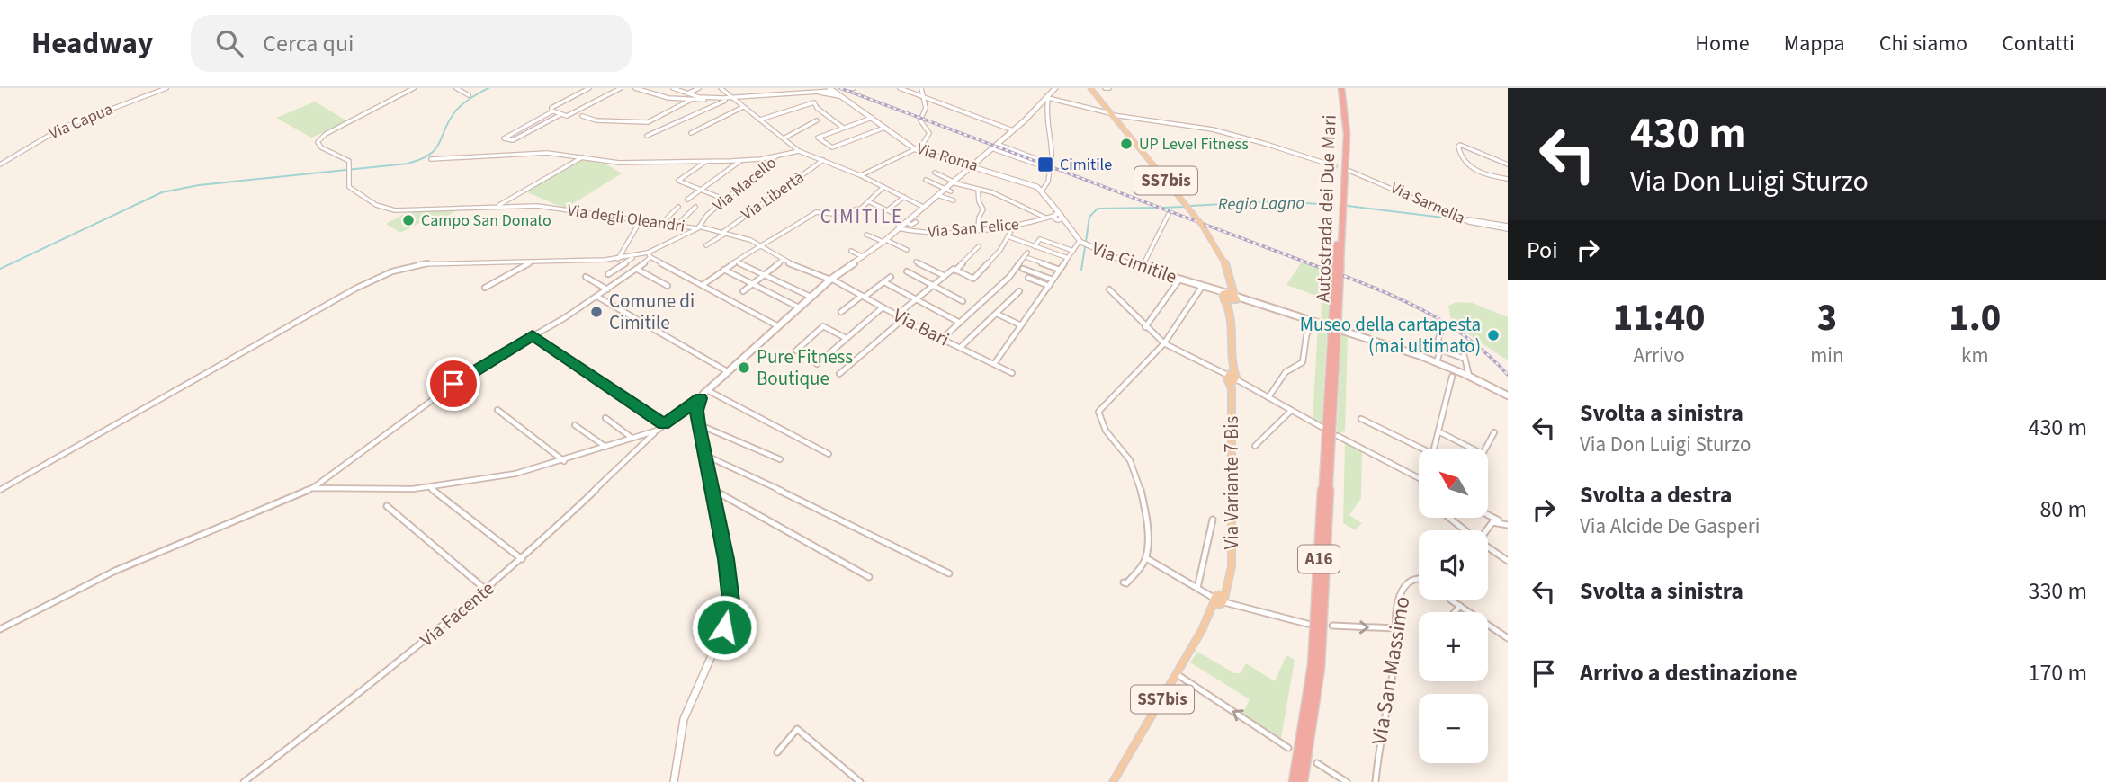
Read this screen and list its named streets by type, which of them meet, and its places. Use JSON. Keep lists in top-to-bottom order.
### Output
{
  "streets": {
    "highway": ["Autostrada dei Due Mari", "A16"],
    "main road": [
      "Via Roma",
      "SS7bis",
      "Via Cimitile",
      "Via Variante 7 Bis"
    ],
    "street": [
      "Via Capua",
      "Via Macello",
      "Via Libertà",
      "Via Sarnella",
      "Via degli Oleandri",
      "Via San Felice",
      "Via Bari",
      "Via Facente",
      "Via San Massimo"
    ]
  },
  "crossings": [
    ["Via Roma", "Via Cimitile"],
    ["SS7bis", "Via Variante 7 Bis"],
    ["Via Macello", "Via degli Oleandri"],
    ["Via Libertà", "Via degli Oleandri"],
    ["Via degli Oleandri", "Via Bari"]
  ],
  "districts": ["CIMITILE"],
  "water": ["Regio Lagno"],
  "places": {
    "other": [
      "UP Level Fitness",
      "Campo San Donato",
      "Comune di Cimitile",
      "Museo della cartapesta (mai ultimato)",
      "Pure Fitness Boutique"
    ],
    "transit": ["Cimitile"]
  },
  "north": "top left",
  "page": {
    "header": "Headway",
    "search": "Cerca qui",
    "nav": [
      "Home",
      "Mappa",
      "Chi siamo",
      "Contatti"
    ],
    "turn": ["430 m", "Via Don Luigi Sturzo"],
    "then": "Poi",
    "eta": [
      "11:40",
      "Arrivo",
      "3",
      "min",
      "1.0",
      "km"
    ],
    "list": [
      {
        "name": "Svolta a sinistra",
        "note": "Via Don Luigi Sturzo",
        "value": "430 m"
      },
      {
        "name": "Svolta a destra",
        "note": "Via Alcide De Gasperi",
        "value": "80 m"
      },
      {
        "name": "Svolta a sinistra",
        "value": "330 m"
      },
      {
        "name": "Arrivo a destinazione",
        "value": "170 m"
      }
    ],
    "map_buttons": ["+", "−"]
  }
}
